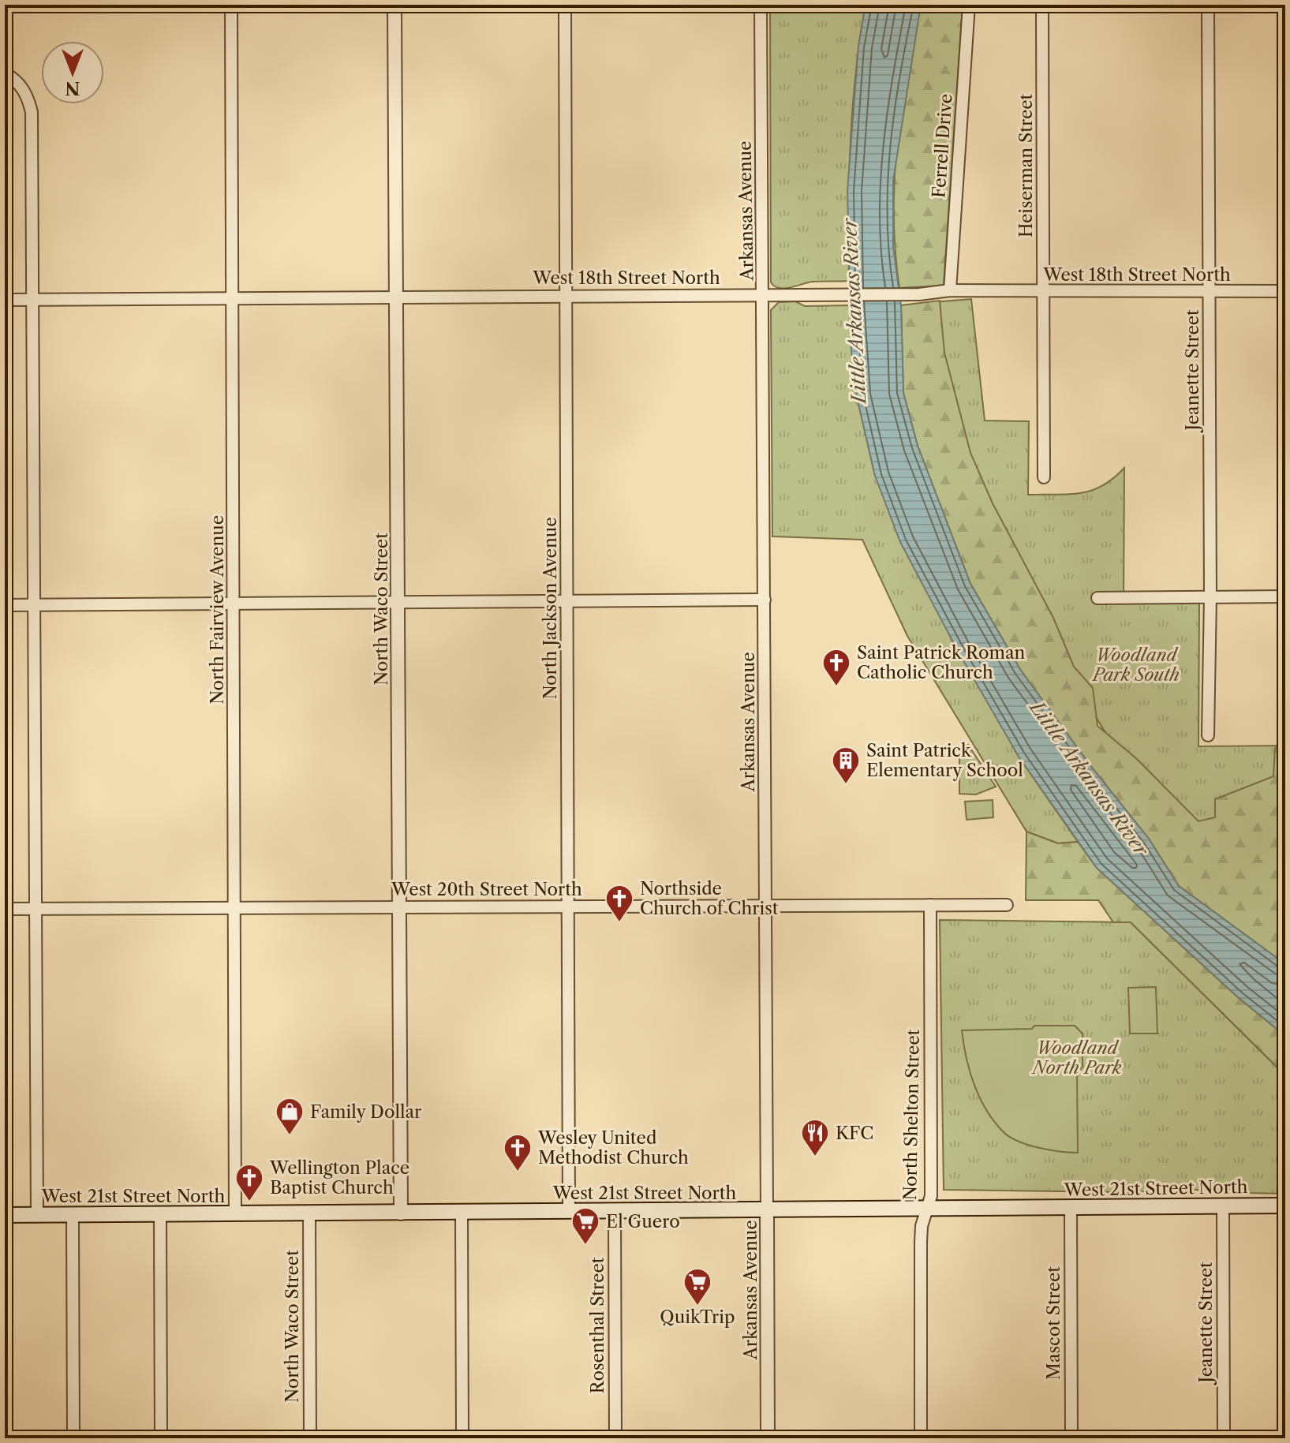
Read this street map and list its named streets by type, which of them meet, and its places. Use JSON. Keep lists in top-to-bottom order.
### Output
{
  "streets": {
    "main road": ["West 21st Street North"],
    "street": [
      "Ferrell Drive",
      "Heiserman Street",
      "Arkansas Avenue",
      "West 18th Street North",
      "Jeanette Street",
      "North Jackson Avenue",
      "North Waco Street",
      "North Fairview Avenue",
      "West 20th Street North",
      "North Shelton Street",
      "Mascot Street",
      "Rosenthal Street"
    ]
  },
  "crossings": [
    ["Ferrell Drive", "West 18th Street North"],
    ["Heiserman Street", "West 18th Street North"],
    ["Arkansas Avenue", "West 18th Street North"],
    ["Arkansas Avenue", "West 20th Street North"],
    ["Arkansas Avenue", "West 21st Street North"],
    ["West 18th Street North", "Jeanette Street"],
    ["West 18th Street North", "North Jackson Avenue"],
    ["West 18th Street North", "North Waco Street"],
    ["West 18th Street North", "North Fairview Avenue"],
    ["Jeanette Street", "West 21st Street North"],
    ["North Jackson Avenue", "West 20th Street North"],
    ["North Jackson Avenue", "West 21st Street North"],
    ["North Waco Street", "West 20th Street North"],
    ["North Waco Street", "West 21st Street North"],
    ["North Fairview Avenue", "West 20th Street North"],
    ["North Fairview Avenue", "West 21st Street North"],
    ["West 20th Street North", "North Shelton Street"],
    ["North Shelton Street", "West 21st Street North"],
    ["West 21st Street North", "Mascot Street"],
    ["West 21st Street North", "Rosenthal Street"]
  ],
  "water": ["Little Arkansas River"],
  "parks": ["Woodland Park South", "Woodland North Park"],
  "places": {
    "church": [
      "Saint Patrick Roman Catholic Church",
      "Northside Church of Christ",
      "Wesley United Methodist Church",
      "Wellington Place Baptist Church"
    ],
    "building": ["Saint Patrick Elementary School"],
    "shop": ["Family Dollar"],
    "restaurant": ["KFC"],
    "supermarket": ["El Guero", "QuikTrip"]
  },
  "north": "bottom"
}
